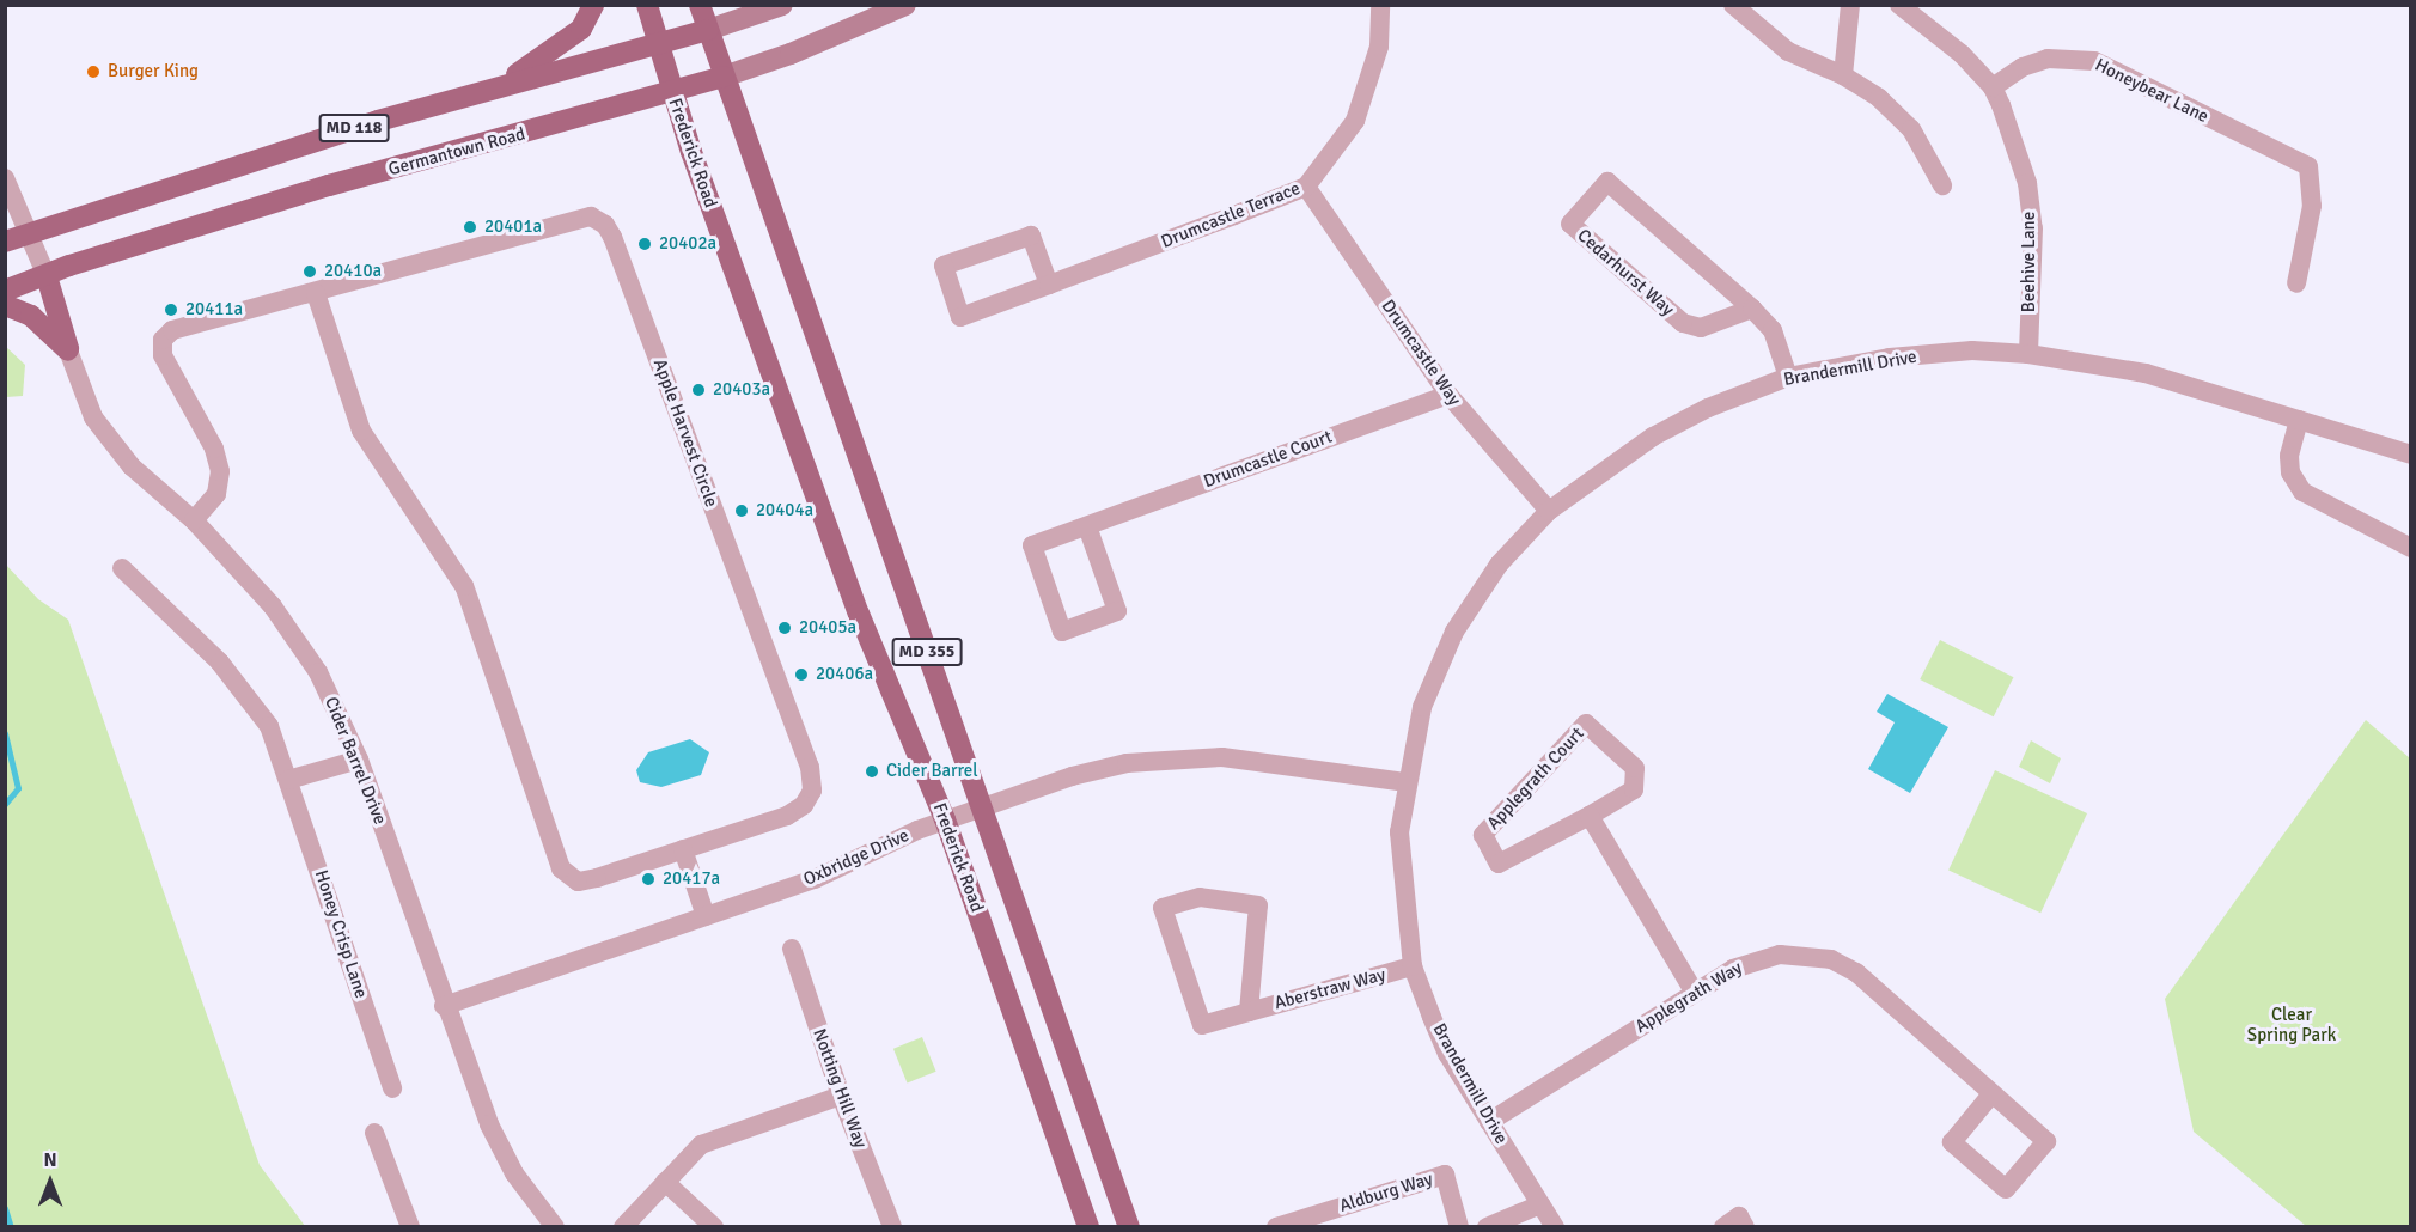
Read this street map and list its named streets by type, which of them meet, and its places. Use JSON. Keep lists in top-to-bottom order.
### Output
{
  "streets": {
    "main road": [
      "MD 118",
      "Germantown Road",
      "Frederick Road",
      "MD 355"
    ],
    "street": [
      "Honeybear Lane",
      "Drumcastle Terrace",
      "Beehive Lane",
      "Cedarhurst Way",
      "Drumcastle Way",
      "Brandermill Drive",
      "Apple Harvest Circle",
      "Drumcastle Court",
      "Cider Barrel Drive",
      "Applegrath Court",
      "Oxbridge Drive",
      "Honey Crisp Lane",
      "Aberstraw Way",
      "Applegrath Way",
      "Notting Hill Way",
      "Aldburg Way"
    ]
  },
  "crossings": [
    ["Honeybear Lane", "Beehive Lane"],
    ["MD 118", "Frederick Road"],
    ["MD 118", "MD 355"],
    ["Germantown Road", "Frederick Road"],
    ["Germantown Road", "MD 355"],
    ["Frederick Road", "Oxbridge Drive"],
    ["Drumcastle Terrace", "Drumcastle Way"],
    ["Beehive Lane", "Brandermill Drive"],
    ["Cedarhurst Way", "Brandermill Drive"],
    ["Drumcastle Way", "Brandermill Drive"],
    ["Drumcastle Way", "Drumcastle Court"],
    ["Brandermill Drive", "Oxbridge Drive"],
    ["Brandermill Drive", "Aberstraw Way"],
    ["Brandermill Drive", "Applegrath Way"],
    ["Apple Harvest Circle", "Cider Barrel Drive"],
    ["MD 355", "Oxbridge Drive"],
    ["Cider Barrel Drive", "Oxbridge Drive"]
  ],
  "parks": ["Clear Spring Park"],
  "places": [
    "Burger King",
    "20401a",
    "20402a",
    "20410a",
    "20411a",
    "20403a",
    "20404a",
    "20405a",
    "20406a",
    "Cider Barrel",
    "20417a"
  ],
  "north": "top"
}
